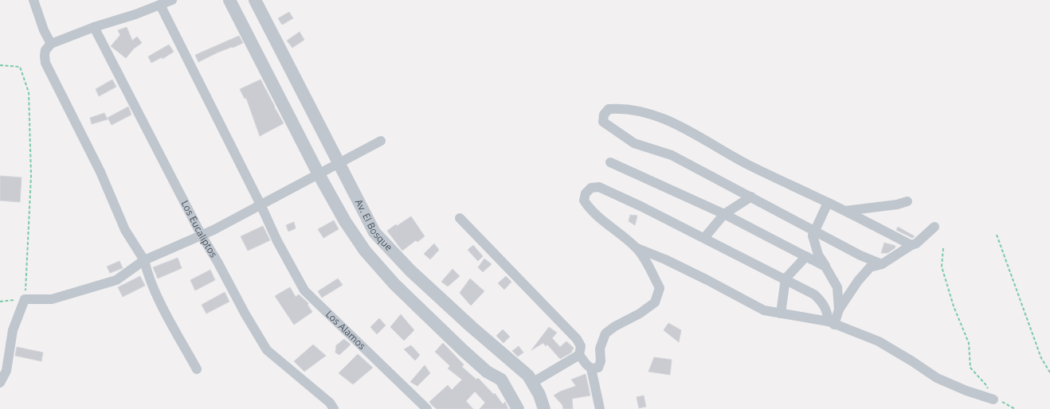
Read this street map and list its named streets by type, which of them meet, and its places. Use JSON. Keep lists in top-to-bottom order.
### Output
{
  "streets": {
    "street": ["Av. El Bosque", "Los Eucaliptos", "Los Alamos"]
  }
}
